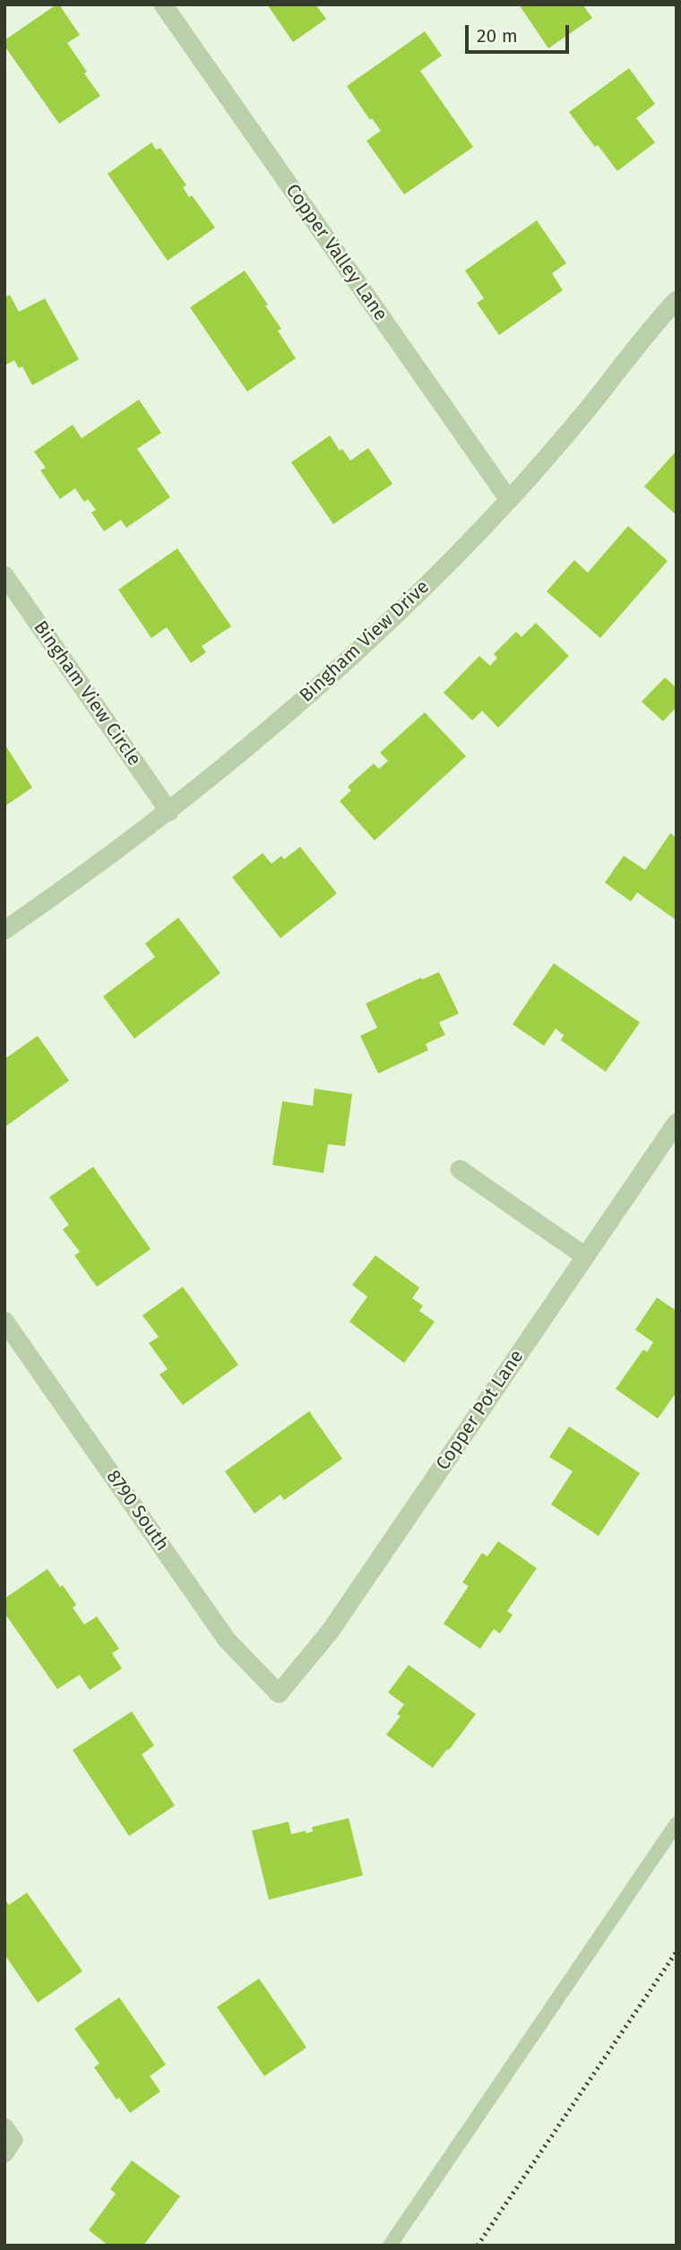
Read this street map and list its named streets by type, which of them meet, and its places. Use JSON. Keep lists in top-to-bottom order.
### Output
{
  "streets": {
    "street": [
      "Copper Valley Lane",
      "Bingham View Drive",
      "Bingham View Circle",
      "Copper Pot Lane",
      "8790 South"
    ]
  },
  "crossings": [
    ["Copper Valley Lane", "Bingham View Drive"],
    ["Bingham View Drive", "Bingham View Circle"],
    ["Copper Pot Lane", "8790 South"]
  ],
  "scale_bar": "20 m"
}
